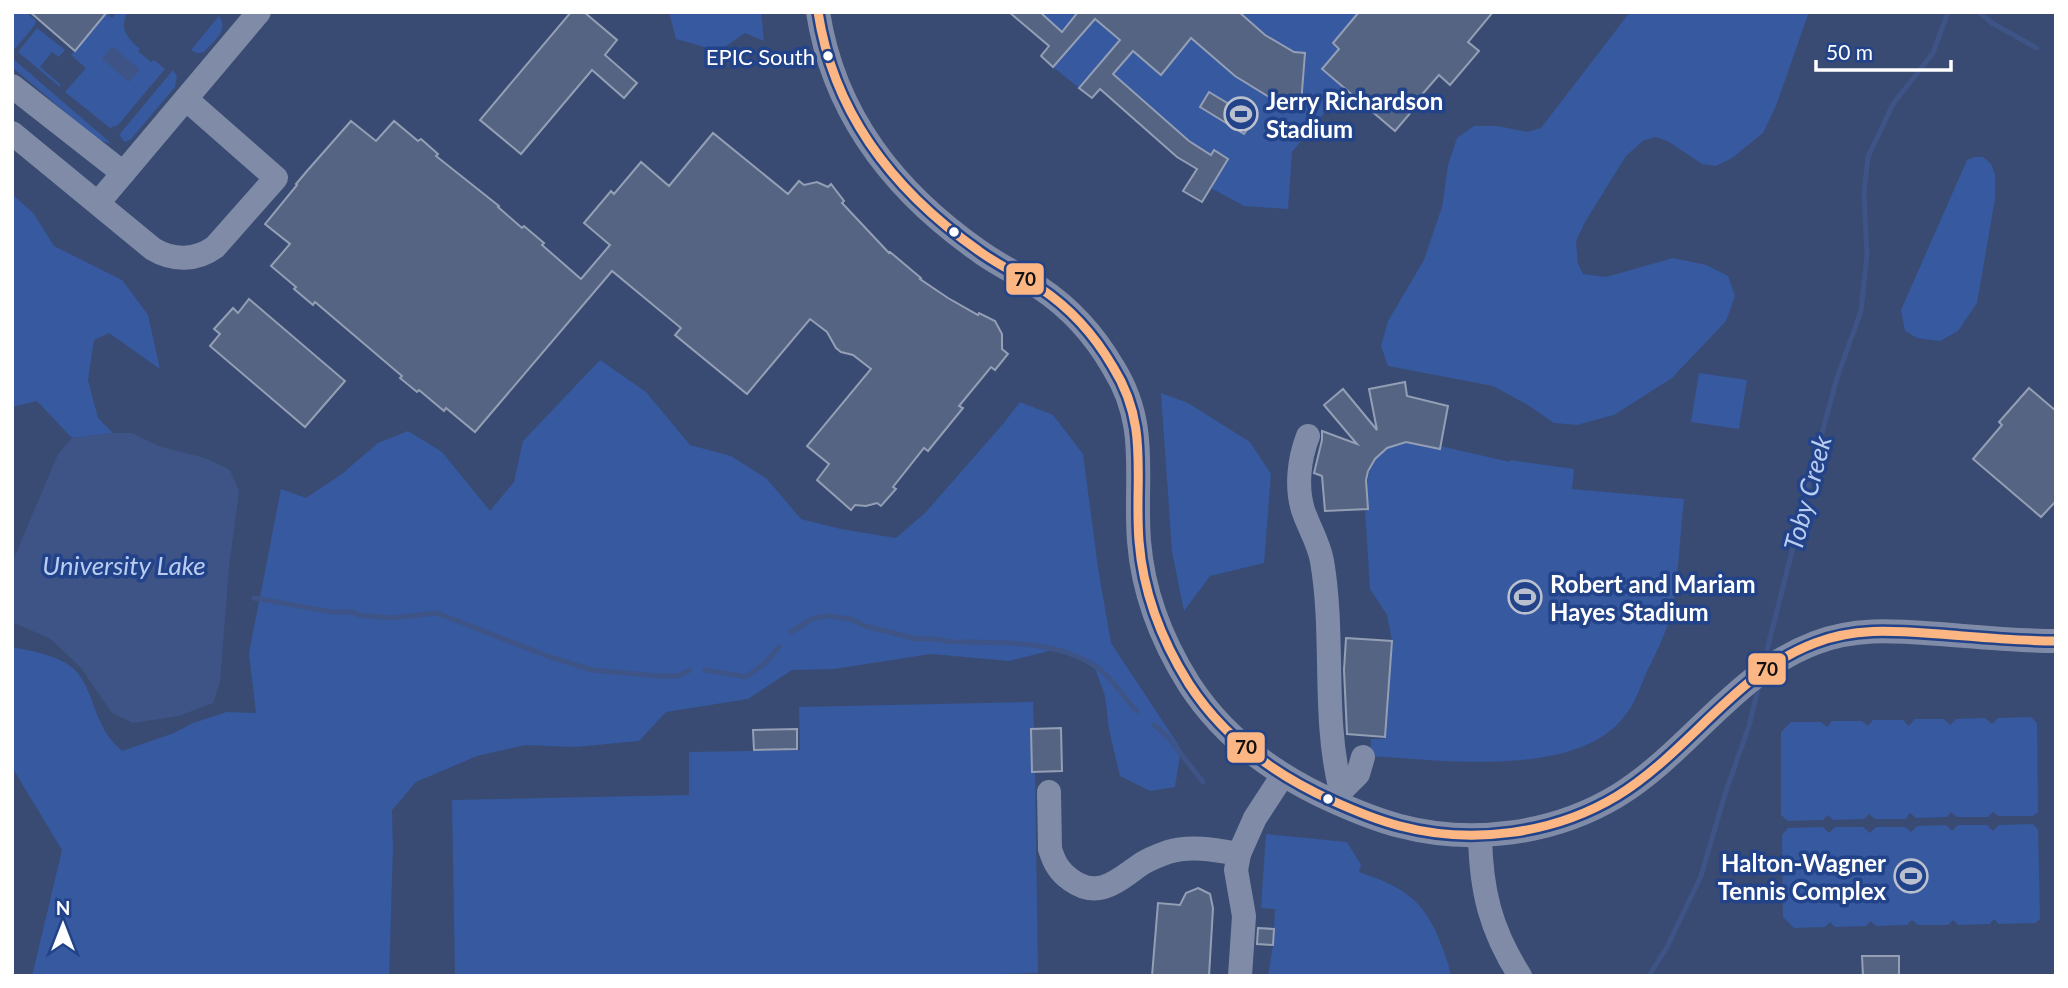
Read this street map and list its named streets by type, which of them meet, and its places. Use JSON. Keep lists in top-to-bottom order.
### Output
{
  "water": ["Toby Creek", "University Lake"],
  "places": {
    "other": ["EPIC South"],
    "sports": ["Jerry Richardson Stadium", "Robert and Mariam Hayes Stadium", "Halton-Wagner Tennis Complex"]
  },
  "lines": ["transit line 70"],
  "scale_bar": "50 m",
  "north": "top"
}
